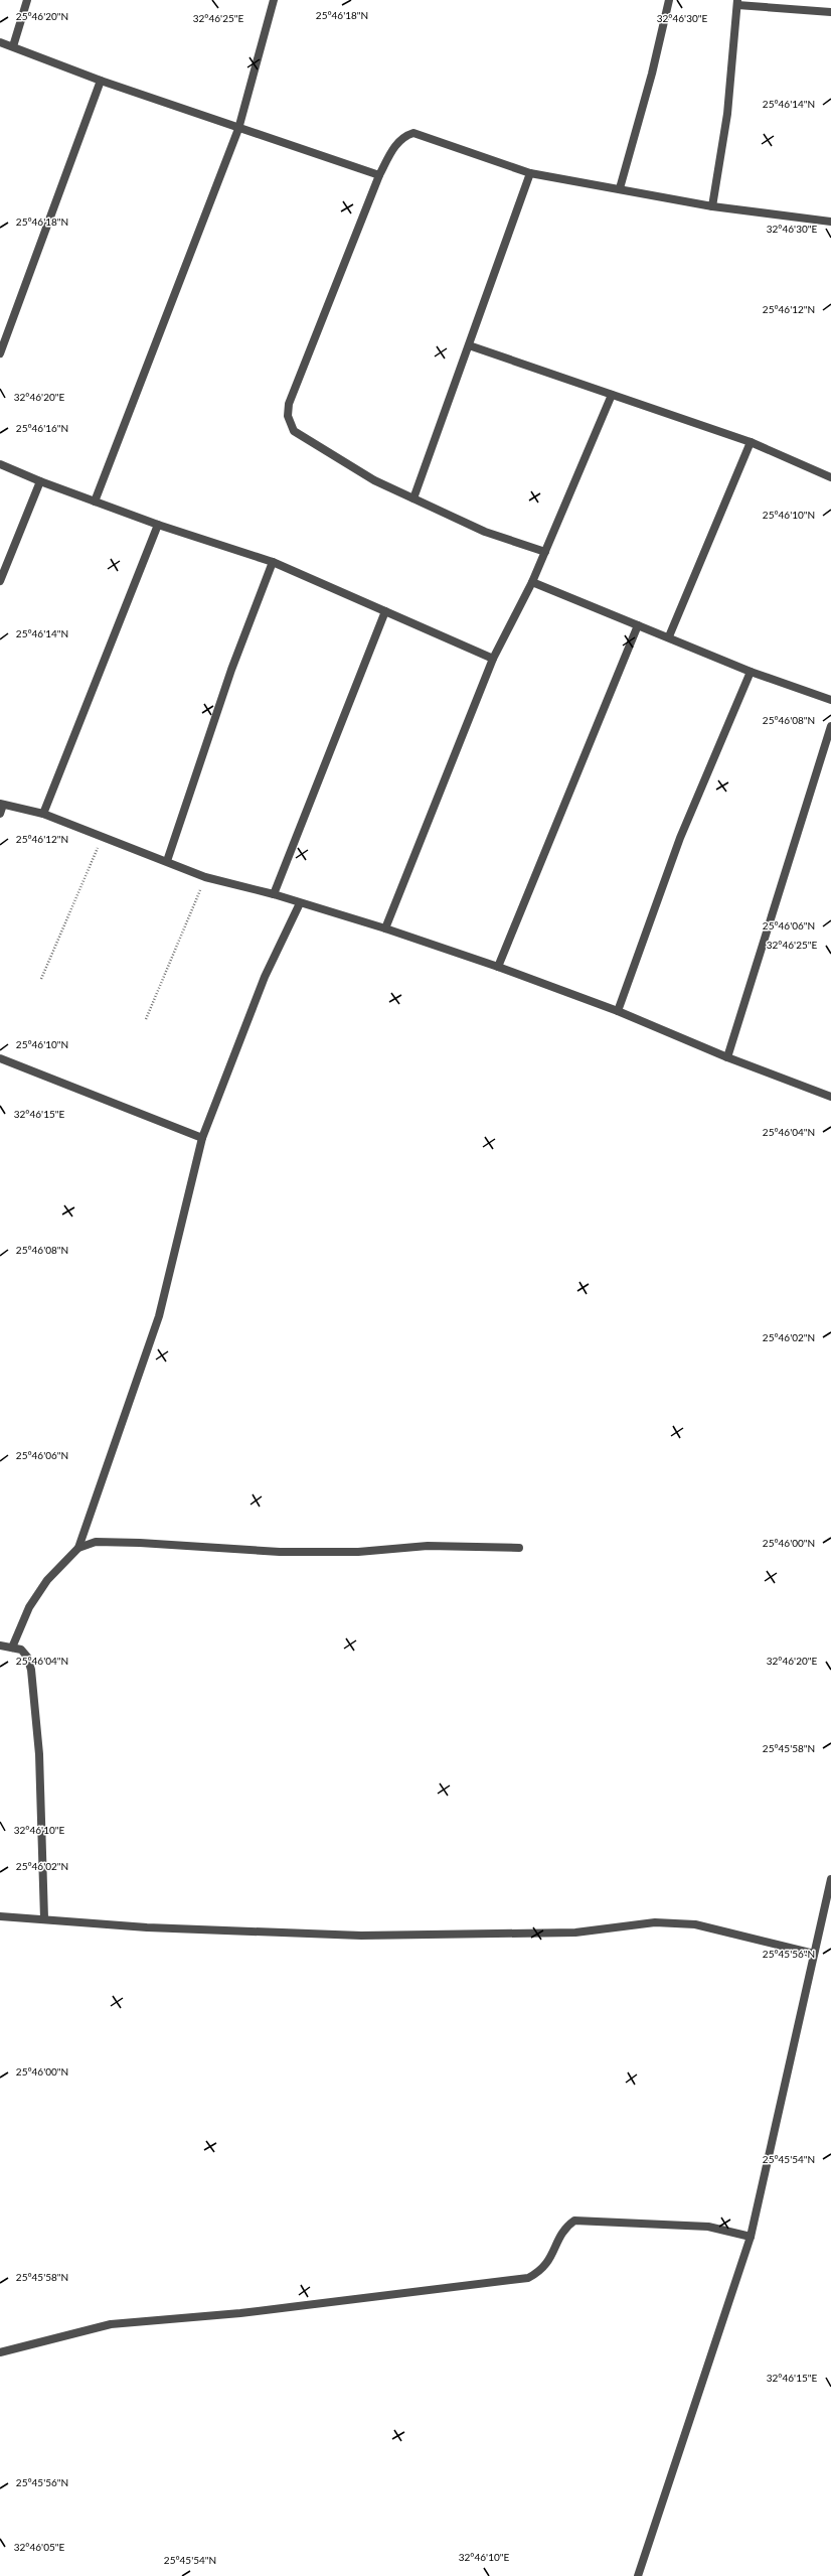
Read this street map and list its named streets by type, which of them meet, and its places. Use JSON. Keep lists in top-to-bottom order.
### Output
{
  "coordinates": [
    "25°46'18\"N",
    "25°46'20\"N",
    "32°46'25\"E",
    "32°46'30\"E",
    "25°46'14\"N",
    "25°46'12\"N",
    "32°46'20\"E",
    "25°46'16\"N",
    "25°46'10\"N",
    "25°46'08\"N",
    "25°46'06\"N",
    "32°46'15\"E",
    "25°46'04\"N",
    "25°46'02\"N",
    "25°46'00\"N",
    "25°45'58\"N",
    "32°46'10\"E",
    "25°45'56\"N",
    "25°45'54\"N",
    "32°46'05\"E"
  ]
}
